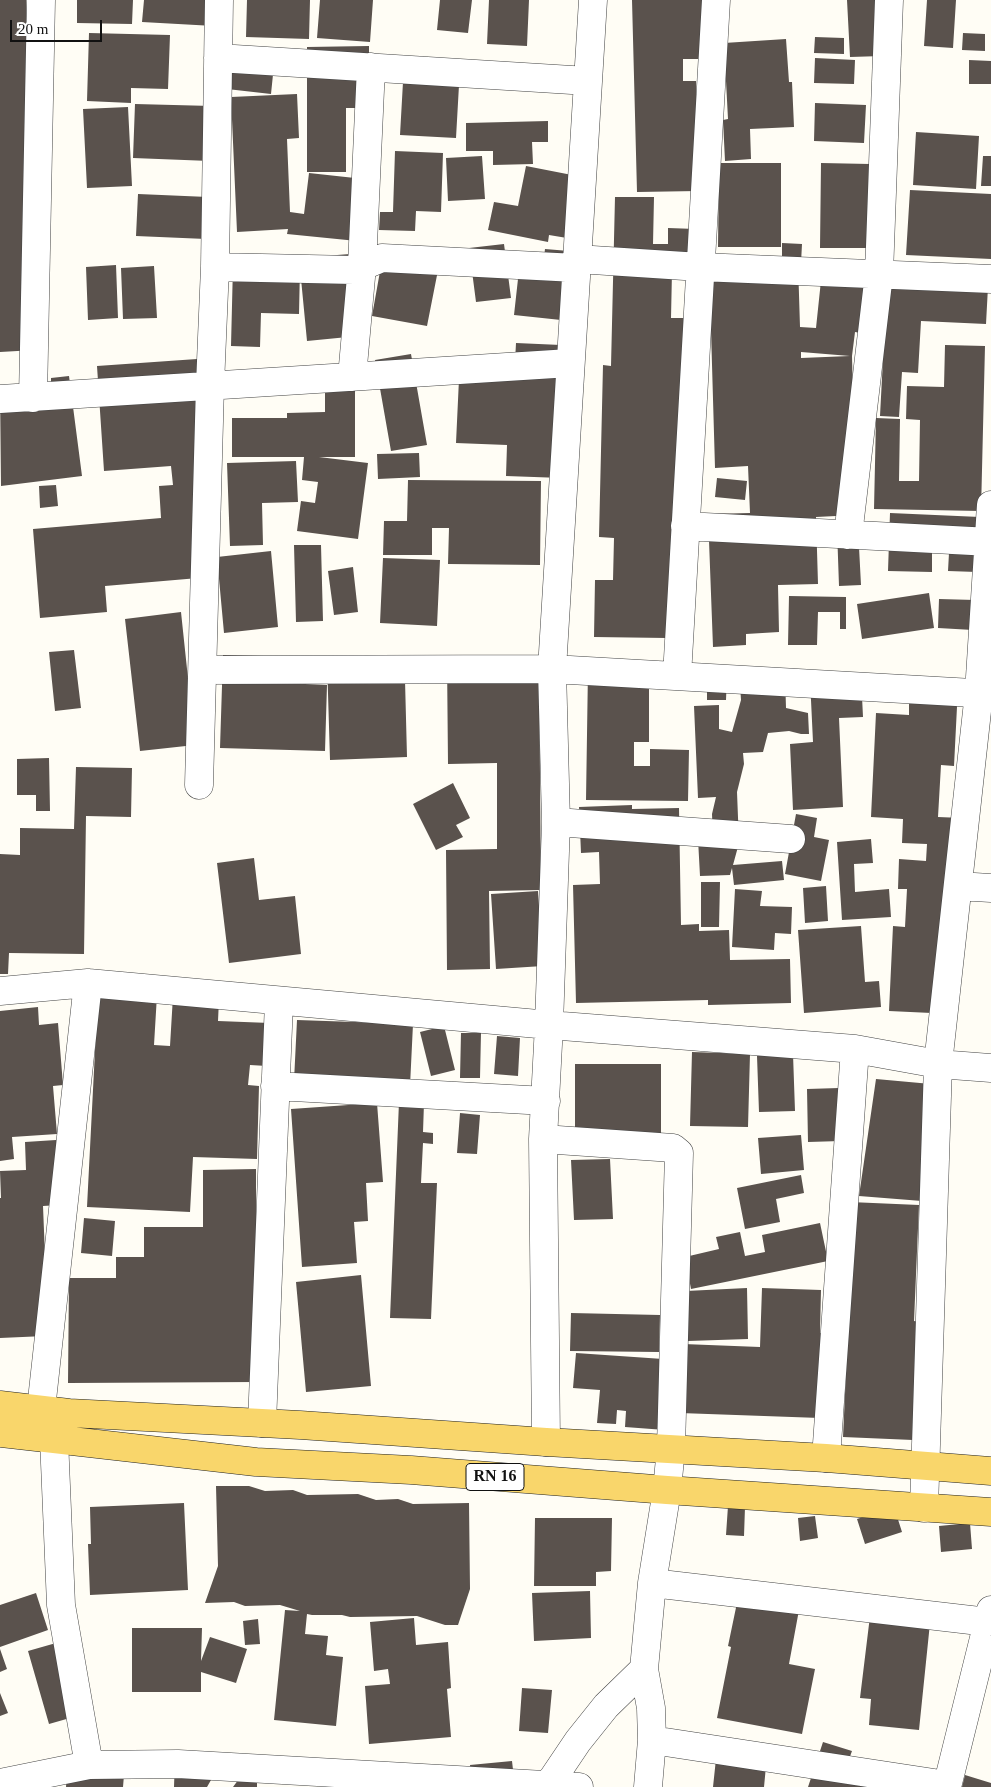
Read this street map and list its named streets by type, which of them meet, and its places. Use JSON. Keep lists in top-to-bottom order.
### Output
{
  "streets": {
    "main road": ["RN 16"]
  },
  "scale_bar": "20 m"
}
